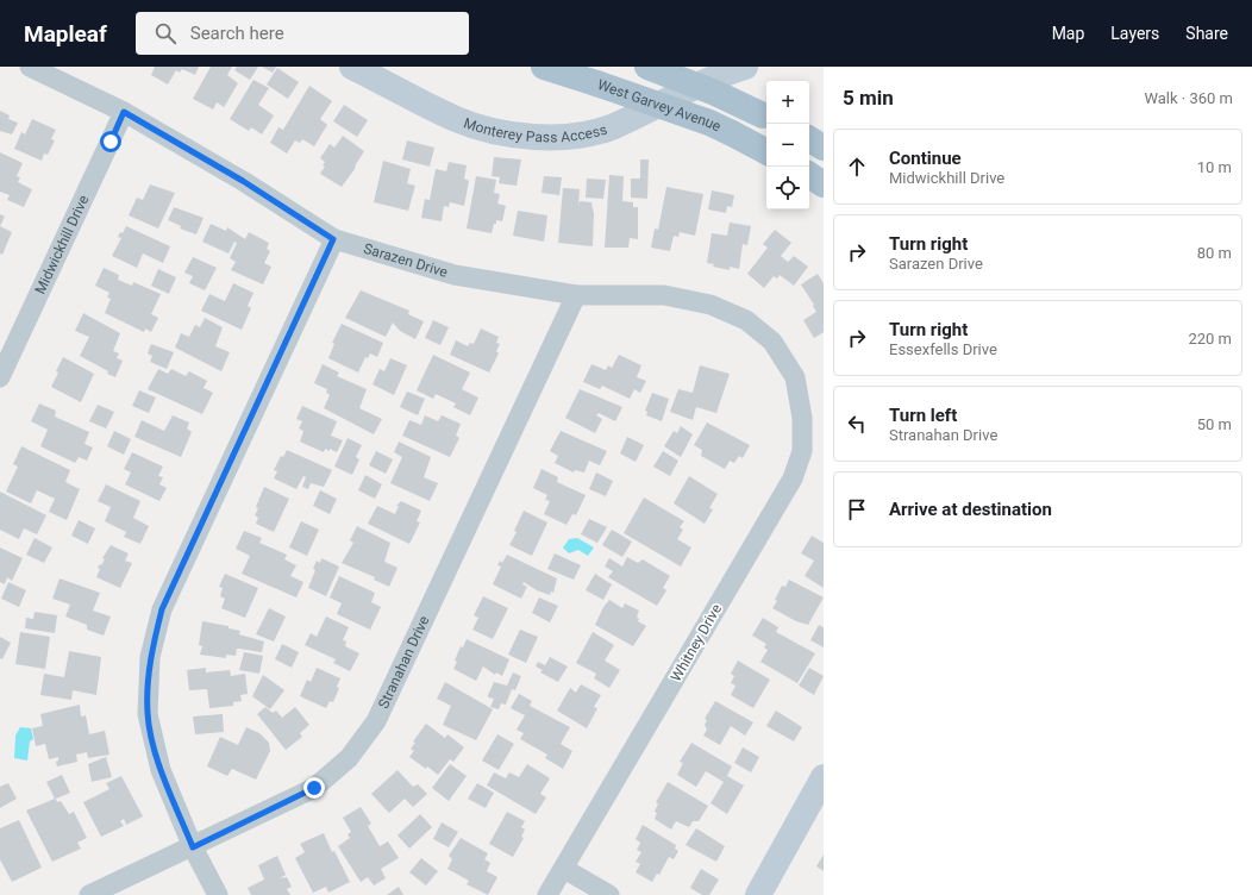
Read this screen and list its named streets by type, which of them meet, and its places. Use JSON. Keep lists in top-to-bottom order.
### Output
{
  "streets": {
    "main road": ["West Garvey Avenue", "Monterey Pass Access"],
    "street": [
      "Midwickhill Drive",
      "Sarazen Drive",
      "Whitney Drive",
      "Stranahan Drive"
    ]
  },
  "crossings": [
    ["Midwickhill Drive", "Sarazen Drive"],
    ["Sarazen Drive", "Whitney Drive"],
    ["Sarazen Drive", "Stranahan Drive"]
  ],
  "page": {
    "header": "Mapleaf",
    "search": "Search here",
    "nav": ["Map", "Layers", "Share"],
    "heading": ["5 min", "Walk · 360 m"],
    "map_buttons": ["+", "−"],
    "list": [
      ["Continue", "Midwickhill Drive", "10 m"],
      ["Turn right", "Sarazen Drive", "80 m"],
      ["Turn right", "Essexfells Drive", "220 m"],
      ["Turn left", "Stranahan Drive", "50 m"],
      "Arrive at destination"
    ]
  }
}
